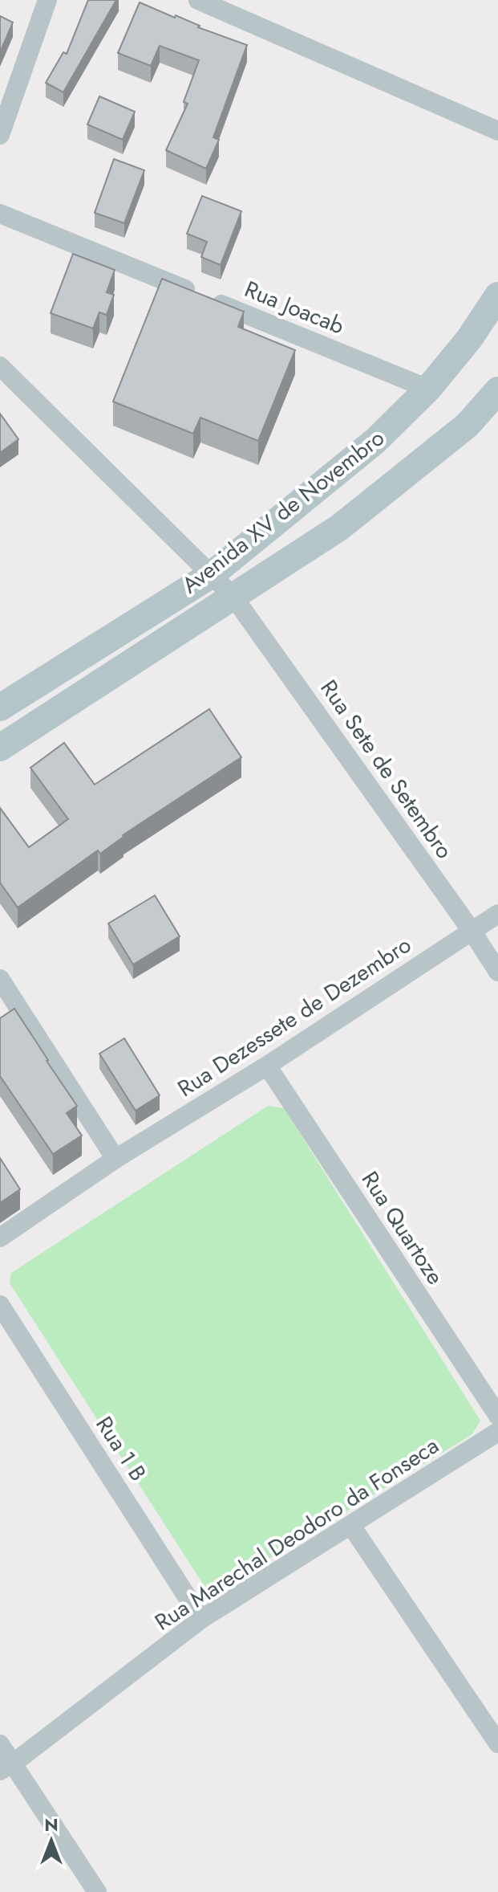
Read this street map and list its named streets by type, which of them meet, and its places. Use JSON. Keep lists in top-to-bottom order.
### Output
{
  "streets": {
    "main road": ["Avenida XV de Novembro"],
    "street": [
      "Rua Joacab",
      "Rua Sete de Setembro",
      "Rua Dezessete de Dezembro",
      "Rua Quartoze",
      "Rua 1 B",
      "Rua Marechal Deodoro da Fonseca"
    ]
  },
  "crossings": [
    ["Rua Joacab", "Avenida XV de Novembro"],
    ["Avenida XV de Novembro", "Rua Sete de Setembro"],
    ["Rua Sete de Setembro", "Rua Dezessete de Dezembro"],
    ["Rua Dezessete de Dezembro", "Rua Quartoze"],
    ["Rua 1 B", "Rua Marechal Deodoro da Fonseca"]
  ],
  "north": "top"
}
